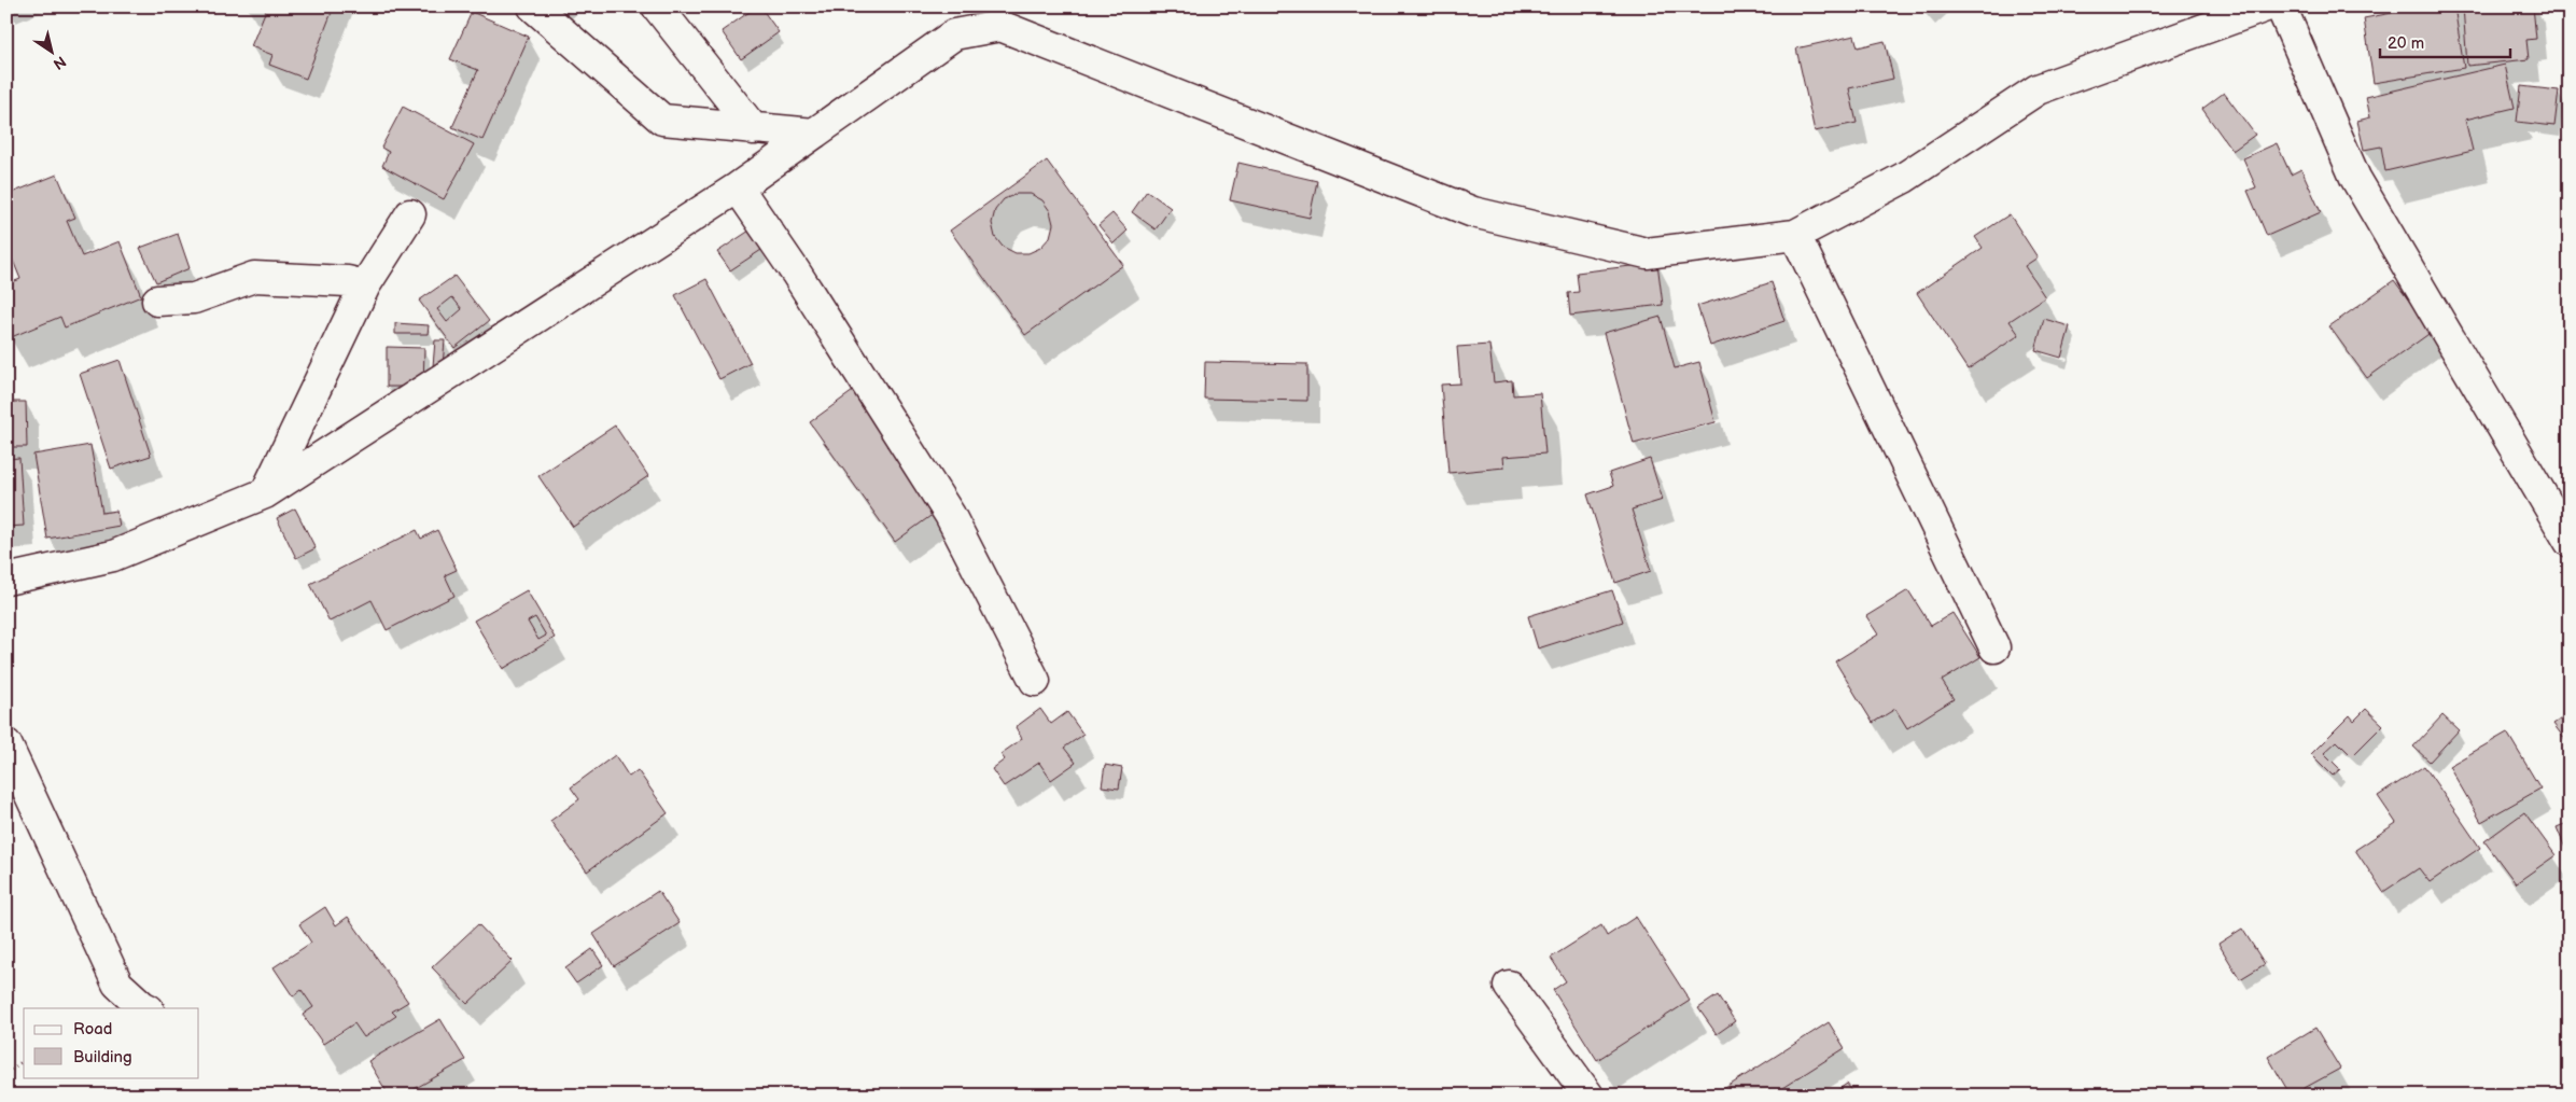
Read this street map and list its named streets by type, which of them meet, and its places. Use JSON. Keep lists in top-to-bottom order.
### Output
{
  "legend": ["Road", "Building"],
  "scale_bar": "20 m",
  "north": "bottom right"
}
